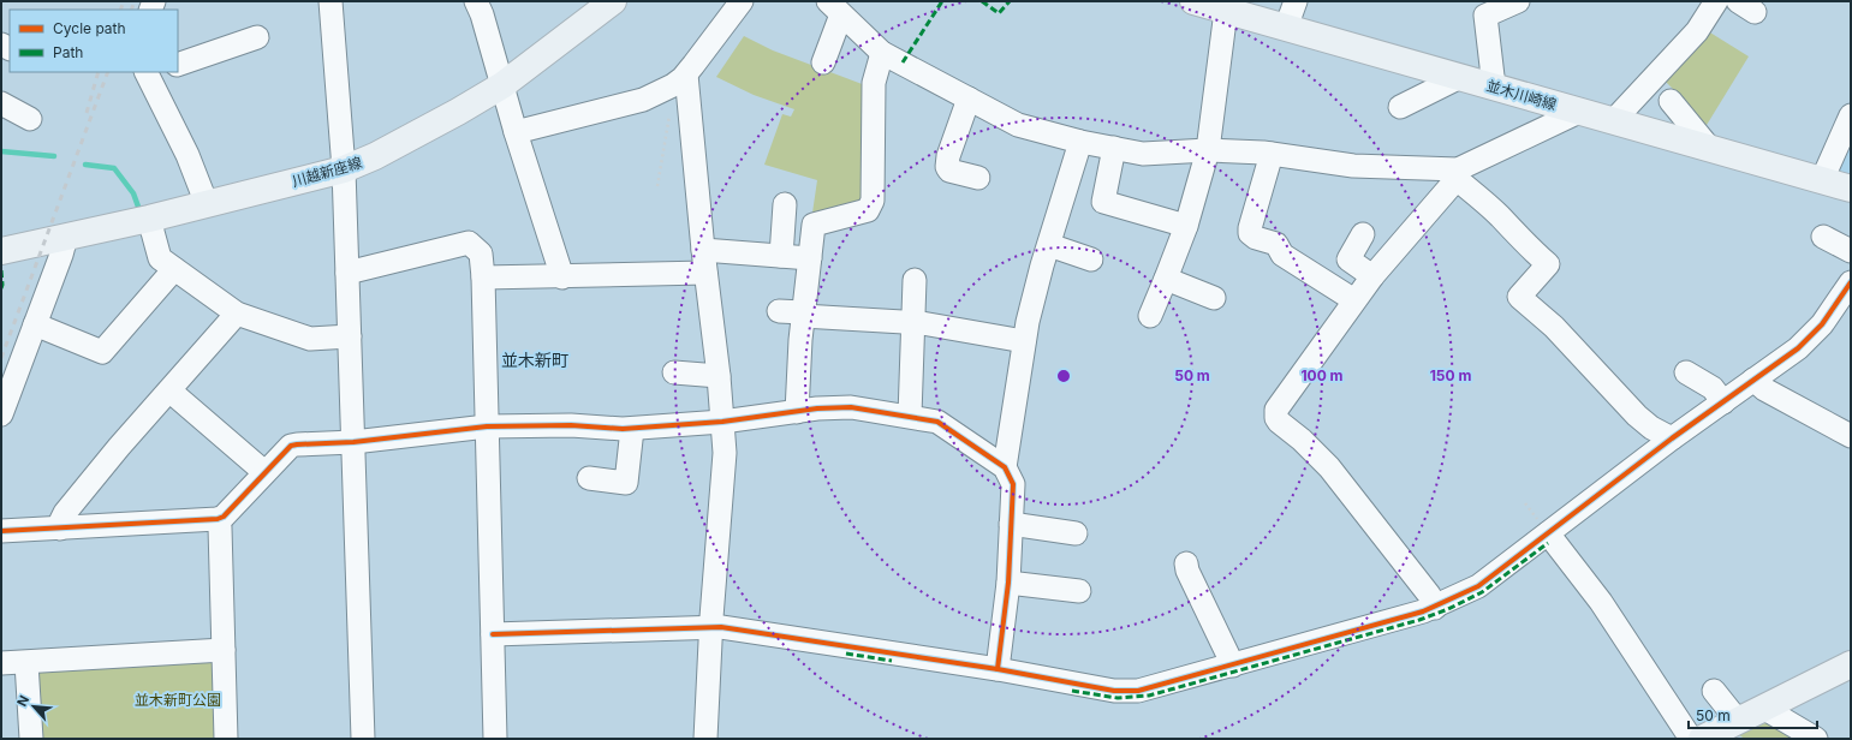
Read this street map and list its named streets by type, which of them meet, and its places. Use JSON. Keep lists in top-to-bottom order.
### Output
{
  "streets": {
    "main road": ["並木川崎線", "川越新座線"]
  },
  "districts": ["並木新町"],
  "parks": ["並木新町公園"],
  "legend": ["Cycle path", "Path"],
  "scale_bar": "50 m",
  "north": "top left",
  "rings": ["50 m", "100 m", "150 m"]
}
